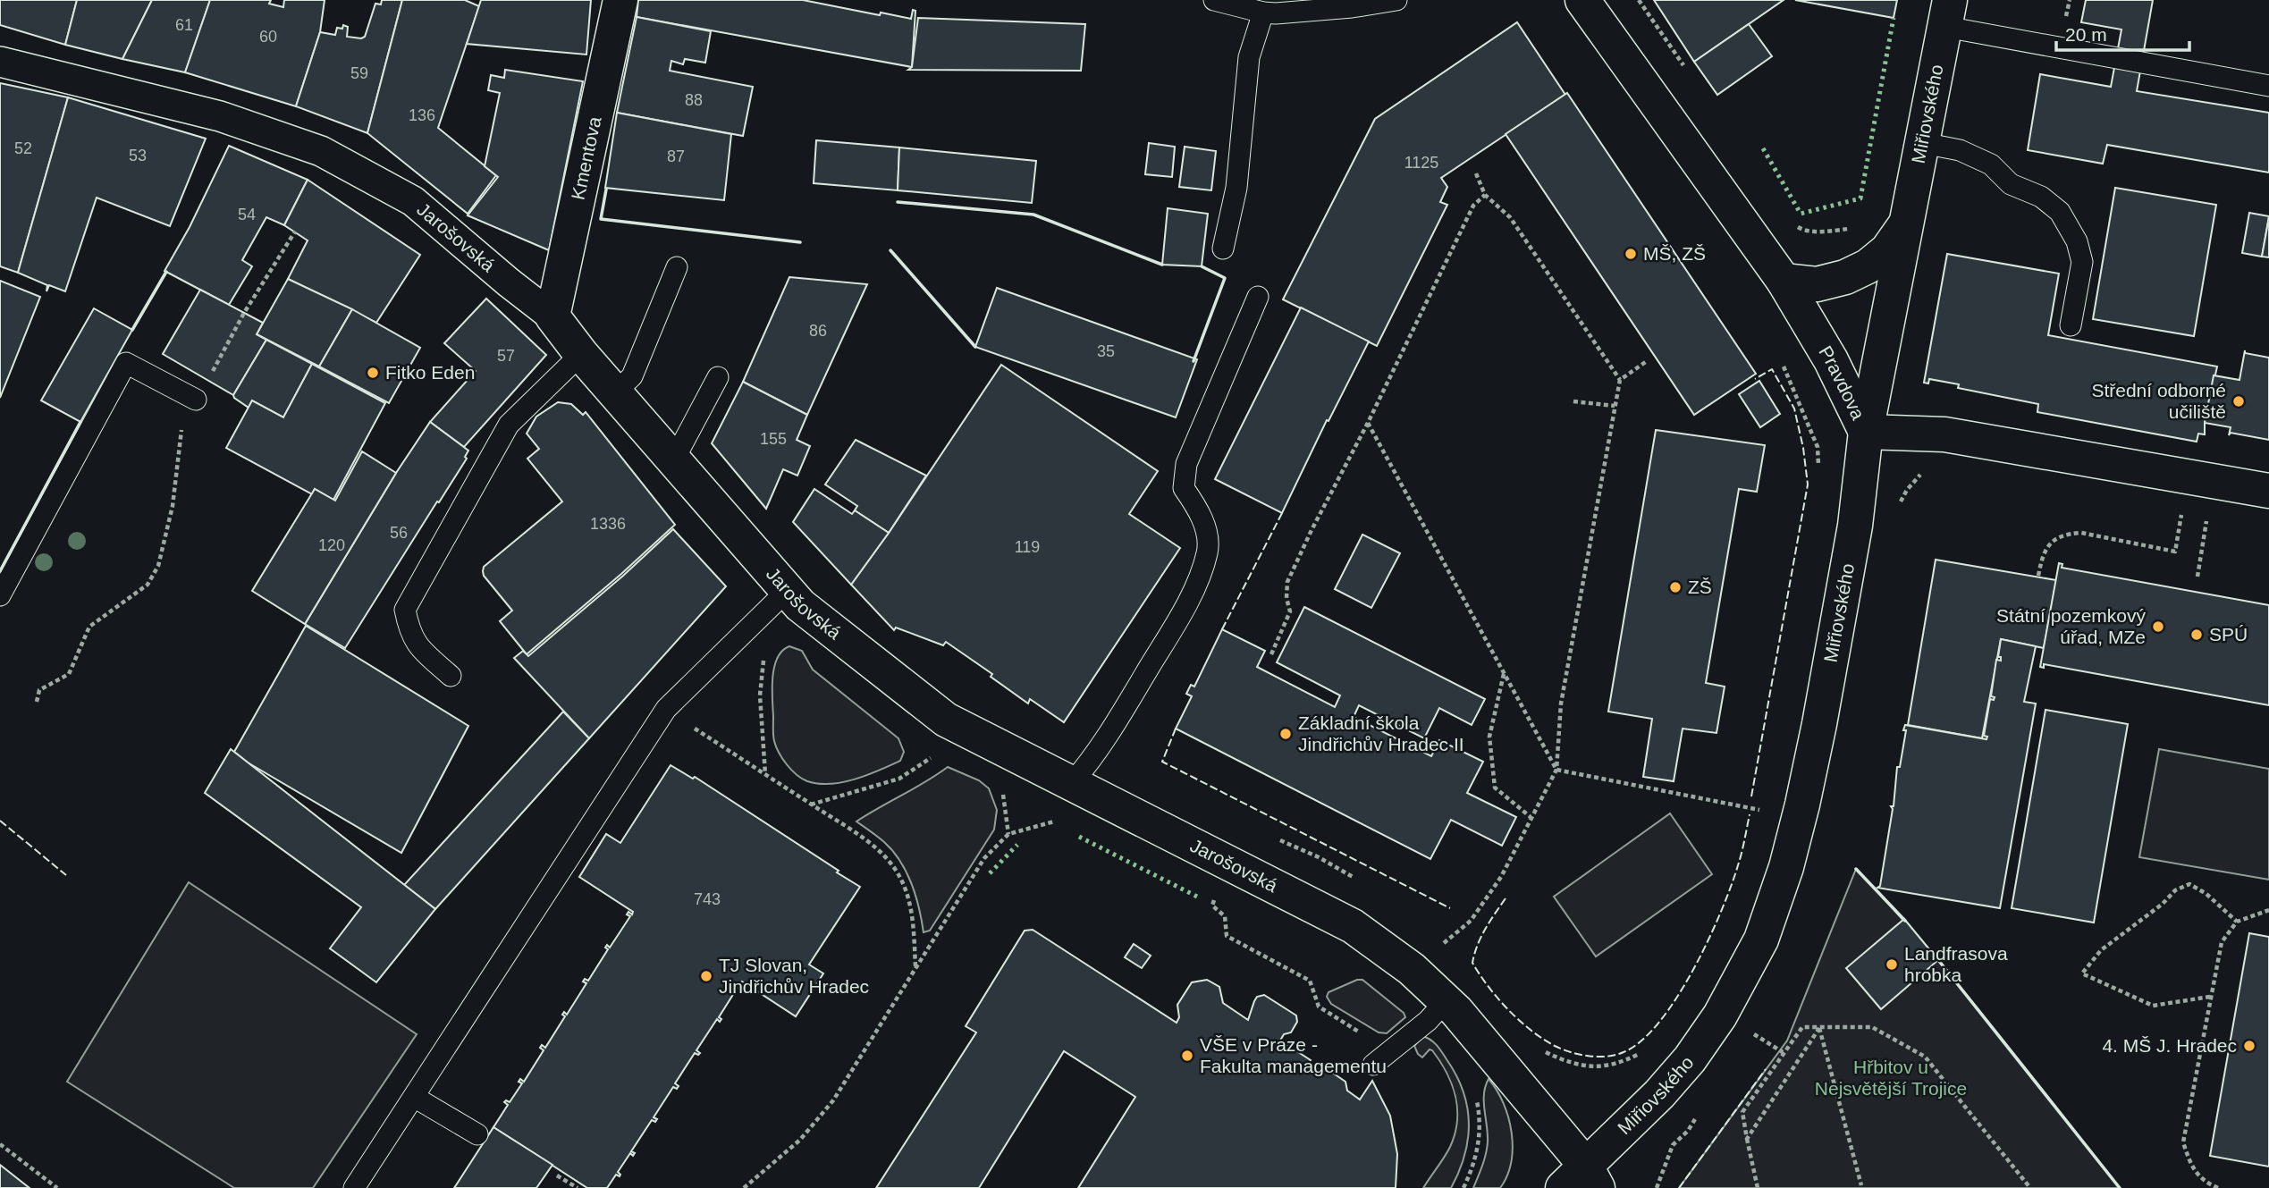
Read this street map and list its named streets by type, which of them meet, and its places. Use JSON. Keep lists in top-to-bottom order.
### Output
{
  "streets": {
    "street": [
      "Miřiovského",
      "Kmentova",
      "Jarošovská",
      "Pravdova"
    ]
  },
  "crossings": [
    ["Miřiovského", "Jarošovská"],
    ["Miřiovského", "Pravdova"],
    ["Kmentova", "Jarošovská"]
  ],
  "parks": ["Hřbitov u Nejsvětější Trojice"],
  "places": [
    "MŠ, ZŠ",
    "Fitko Eden",
    "Střední odborné učiliště",
    "ZŠ",
    "Státní pozemkový úřad, MZe",
    "SPÚ",
    "Základní škola Jindřichův Hradec II",
    "Landfrasova hrobka",
    "TJ Slovan, Jindřichův Hradec",
    "4. MŠ J. Hradec",
    "VŠE v Praze - Fakulta managementu"
  ],
  "house_numbers": [
    "61",
    "60",
    "59",
    "88",
    "136",
    "52",
    "53",
    "87",
    "1125",
    "54",
    "86",
    "35",
    "57",
    "155",
    "1336",
    "56",
    "120",
    "119",
    "743"
  ],
  "scale_bar": "20 m"
}
